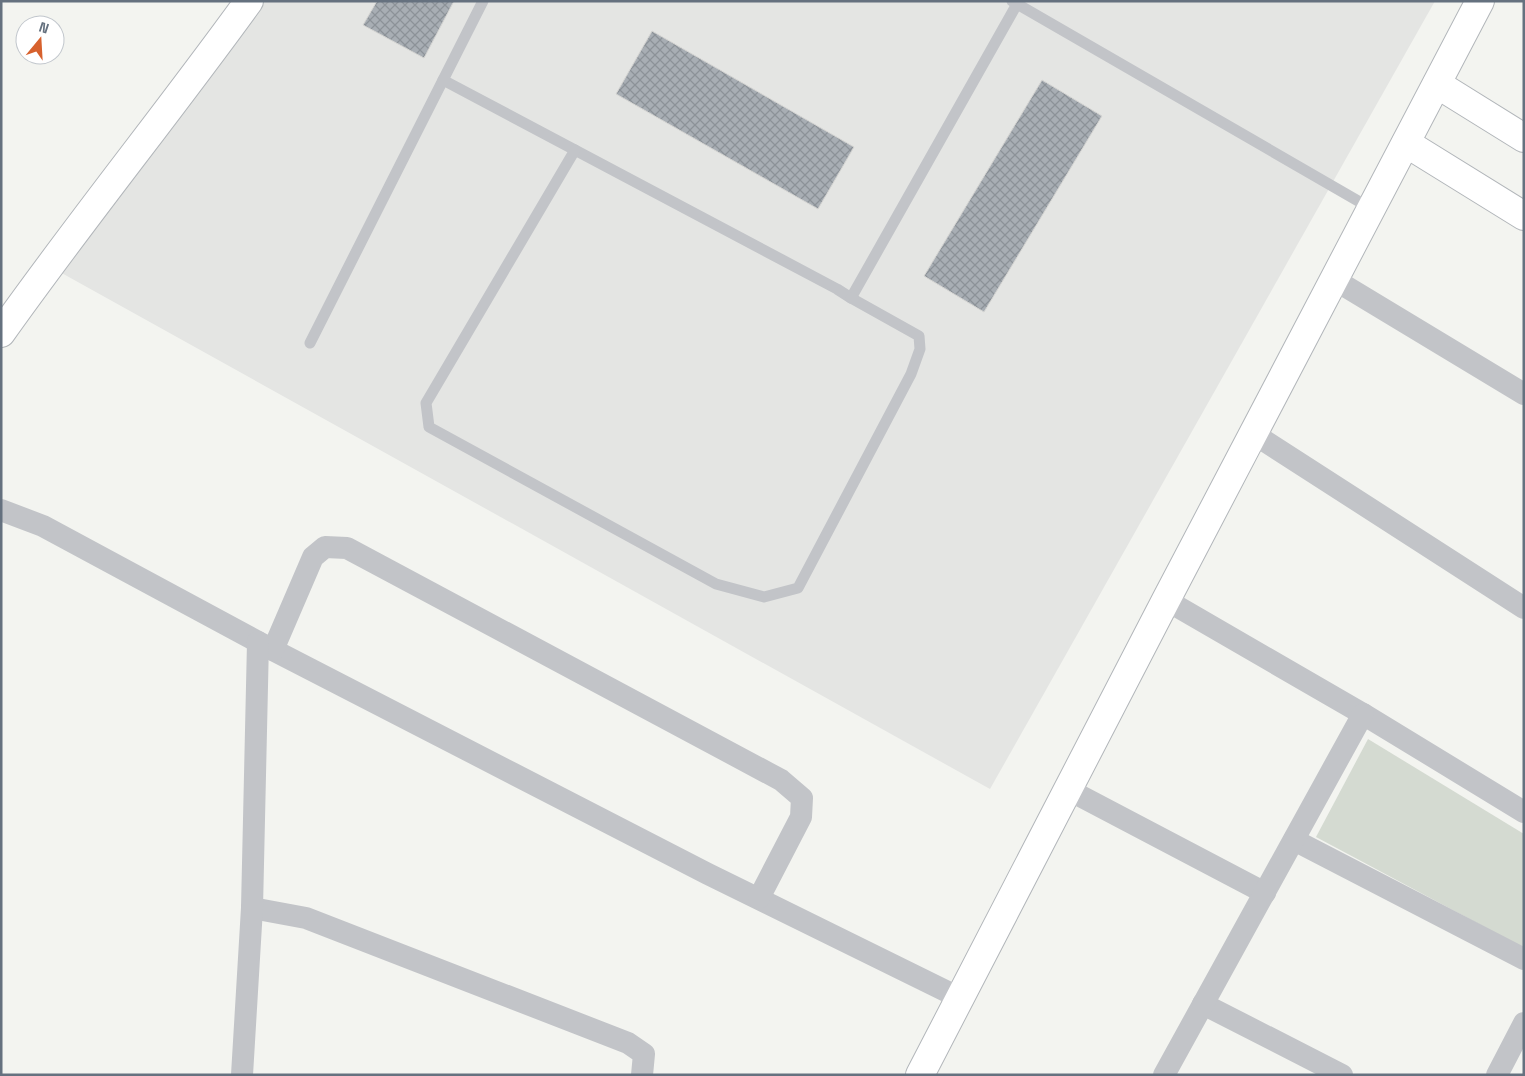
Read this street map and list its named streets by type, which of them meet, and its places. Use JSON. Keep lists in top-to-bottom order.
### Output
{
  "north": "top"
}
